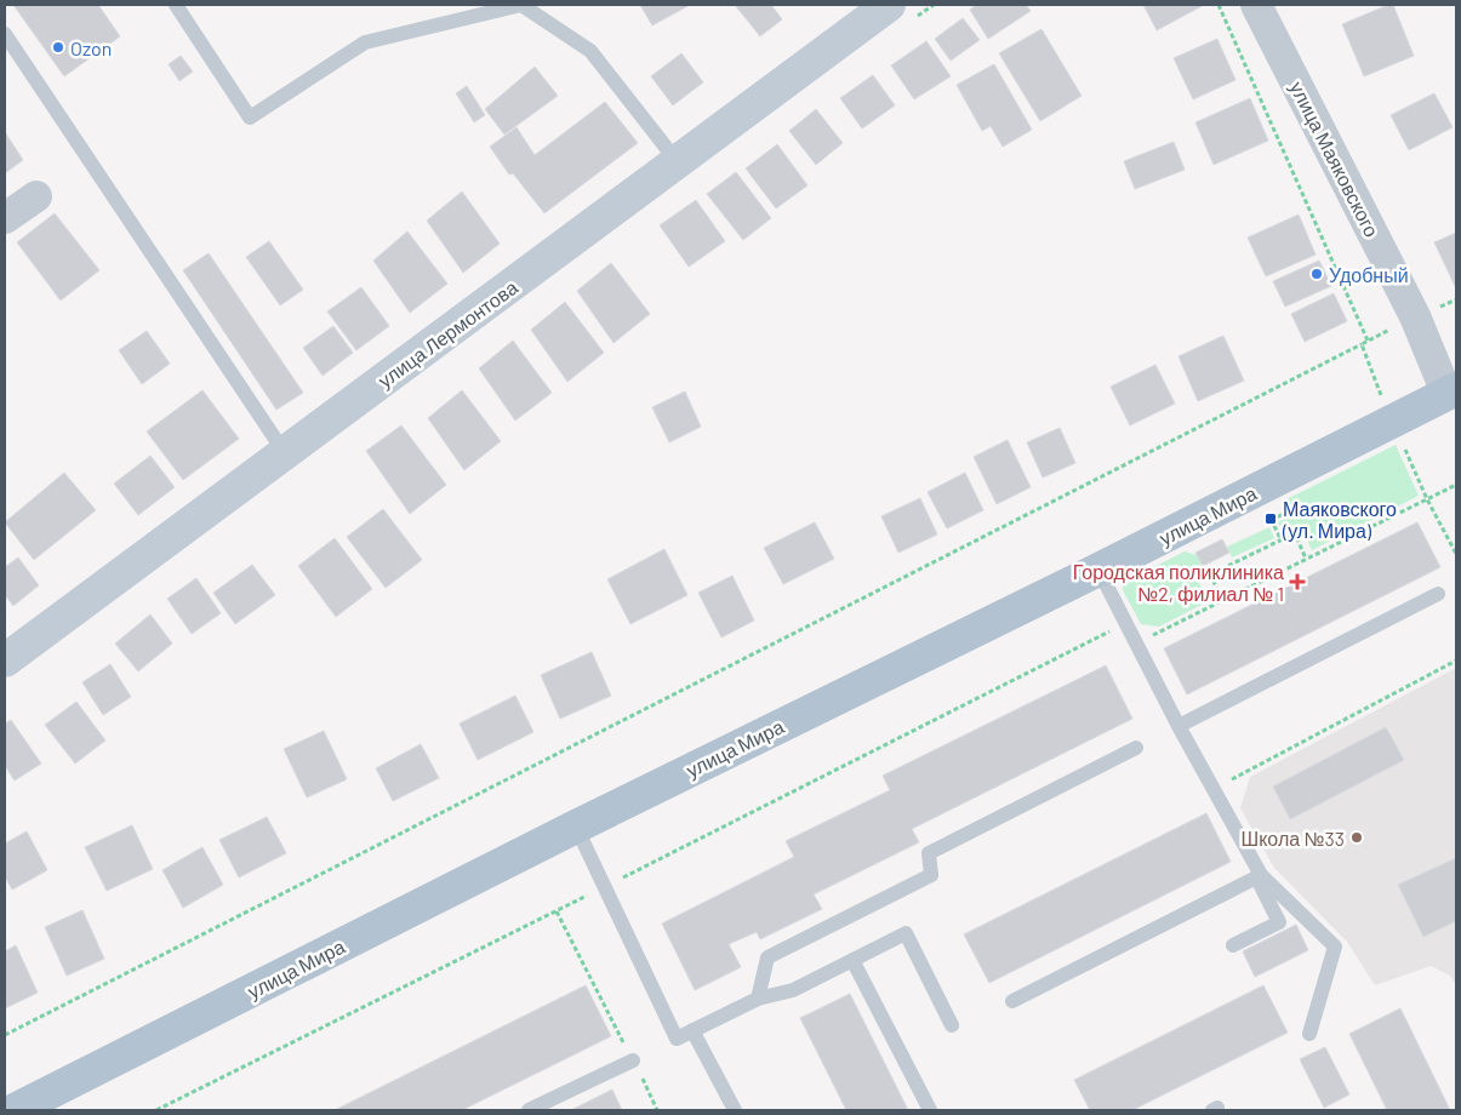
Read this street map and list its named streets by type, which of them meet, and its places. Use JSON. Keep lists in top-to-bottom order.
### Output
{
  "streets": {
    "main road": ["улица Лермонтова", "улица Мира"],
    "street": ["улица Маяковского"]
  },
  "crossings": [
    ["улица Маяковского", "улица Мира"]
  ],
  "places": {
    "other": ["Ozon", "Удобный", "Школа №33"],
    "transit": ["Маяковского (ул. Мира)"],
    "health": ["Городская поликлиника №2, филиал № 1"]
  }
}
